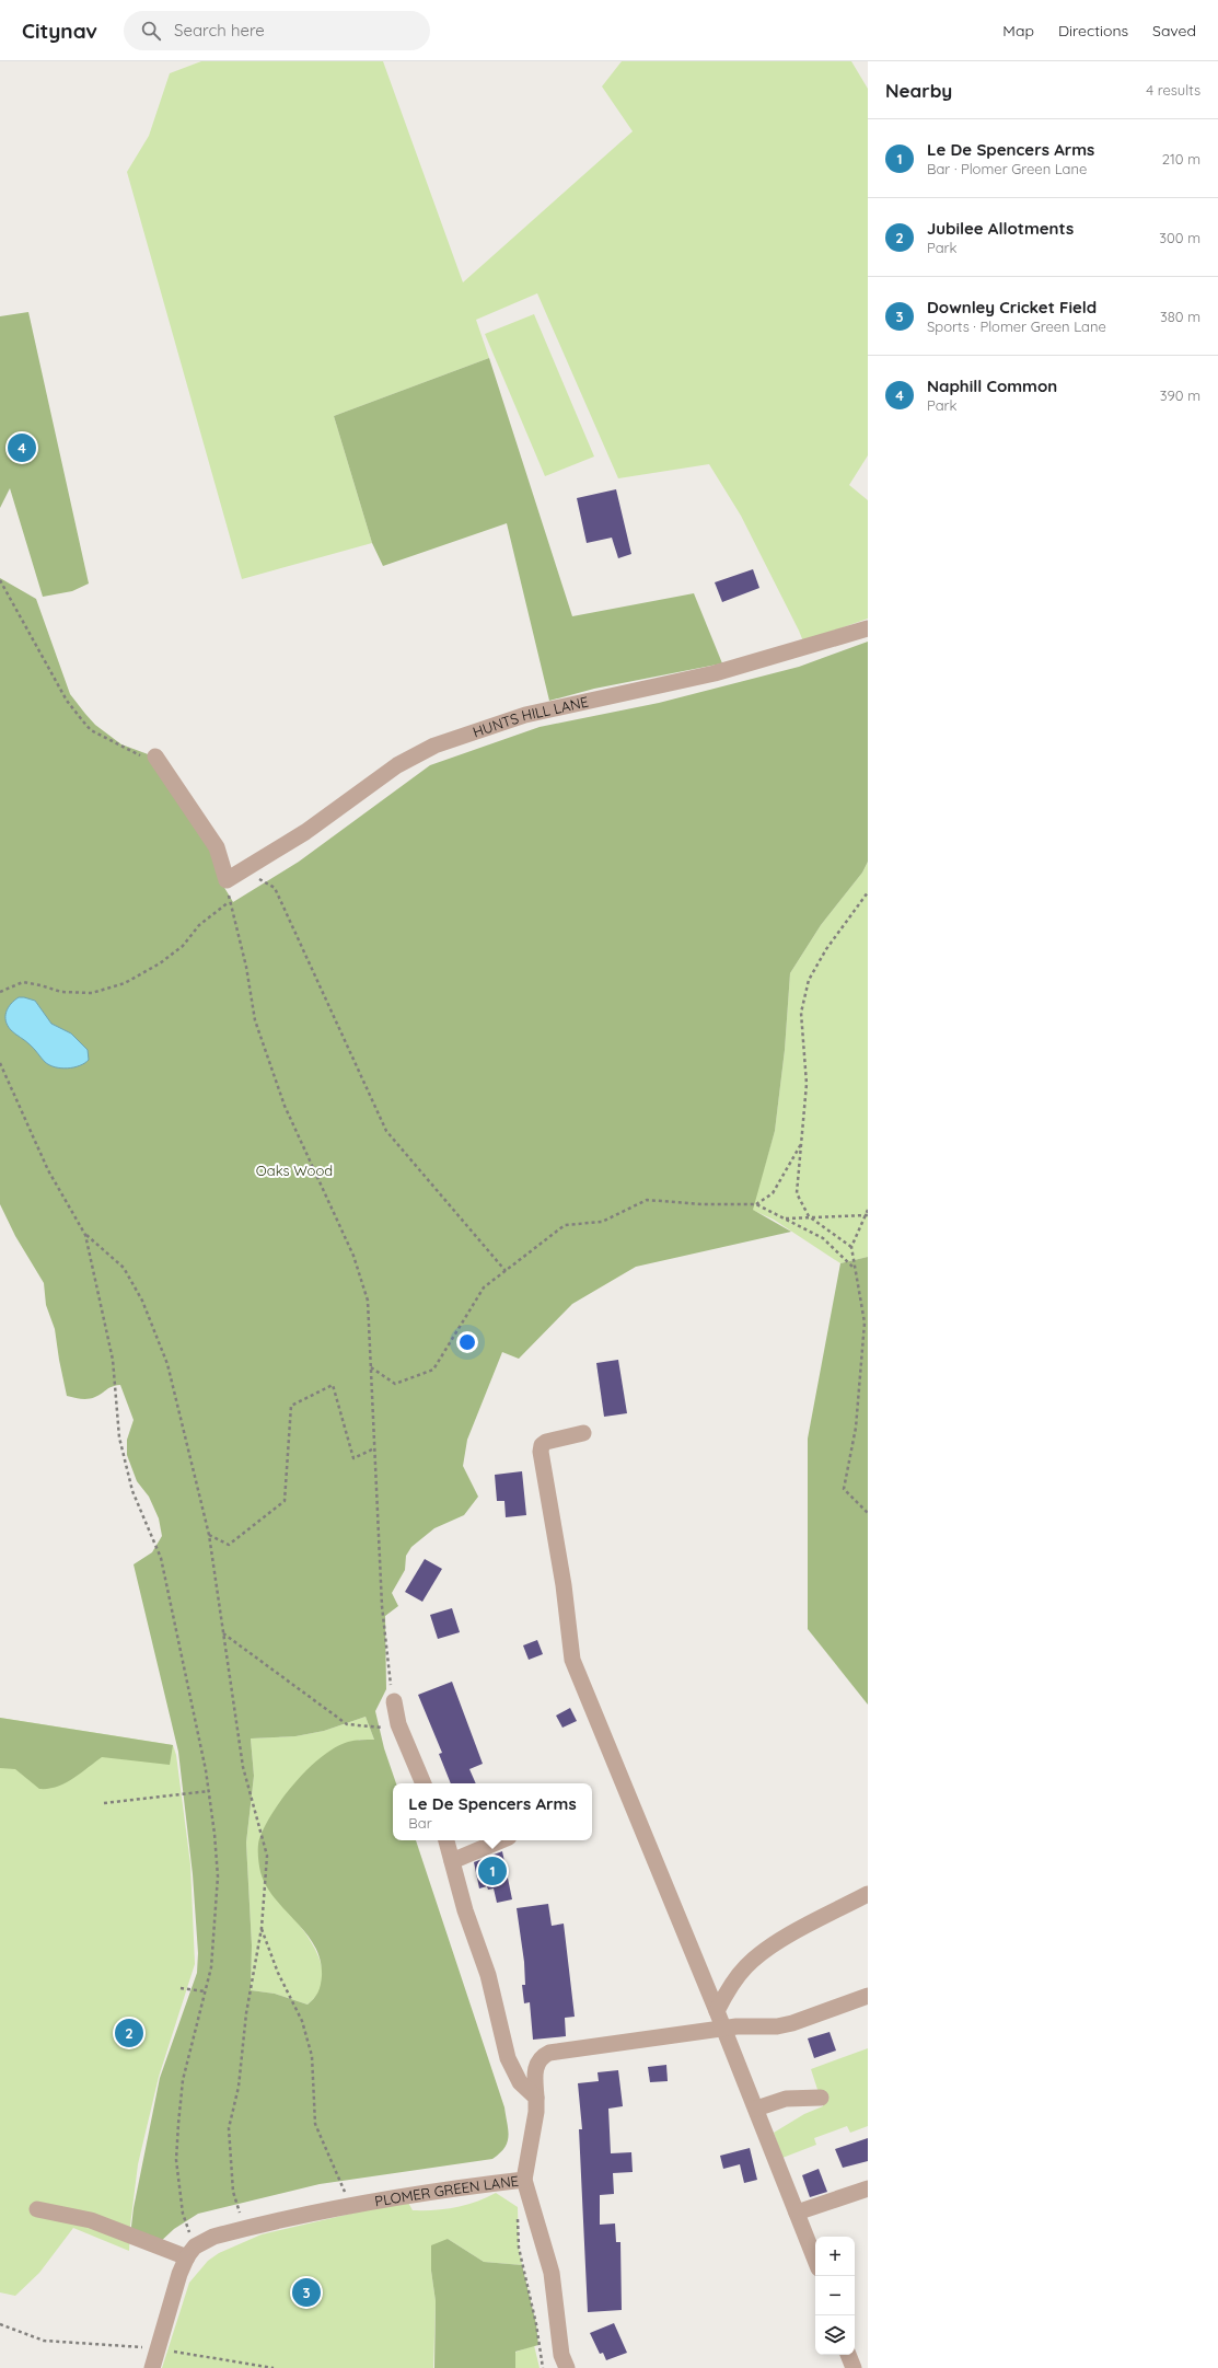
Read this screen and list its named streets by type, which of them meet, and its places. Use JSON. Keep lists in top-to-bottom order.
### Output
{
  "streets": {
    "street": ["HUNTS HILL LANE", "PLOMER GREEN LANE"]
  },
  "parks": ["Oaks Wood"],
  "page": {
    "header": "Citynav",
    "search": "Search here",
    "nav": ["Map", "Directions", "Saved"],
    "heading": ["Nearby", "4 results"],
    "list": [
      {
        "mark": "1",
        "name": "Le De Spencers Arms",
        "note": "Bar · Plomer Green Lane",
        "value": "210 m"
      },
      {
        "mark": "2",
        "name": "Jubilee Allotments",
        "note": "Park",
        "value": "300 m"
      },
      {
        "mark": "3",
        "name": "Downley Cricket Field",
        "note": "Sports · Plomer Green Lane",
        "value": "380 m"
      },
      {
        "mark": "4",
        "name": "Naphill Common",
        "note": "Park",
        "value": "390 m"
      }
    ],
    "pins": [
      "4",
      "1",
      "2",
      "3"
    ],
    "popup": ["Le De Spencers Arms", "Bar"],
    "map_buttons": ["+", "−"]
  }
}
